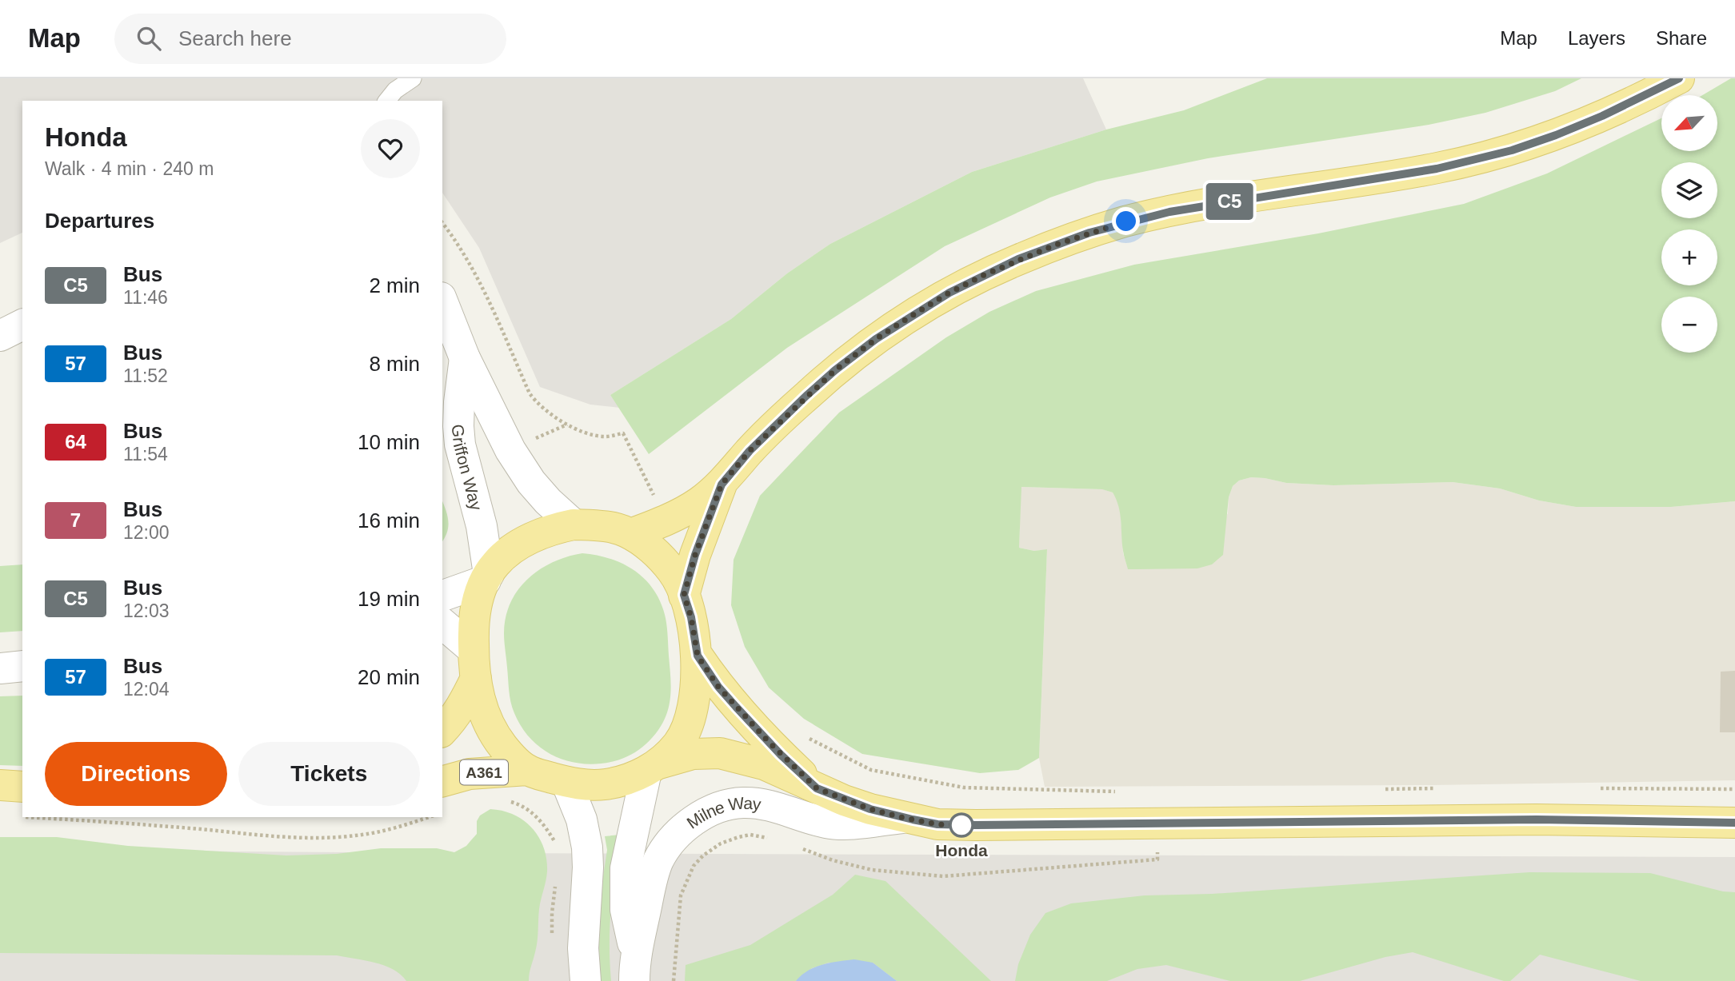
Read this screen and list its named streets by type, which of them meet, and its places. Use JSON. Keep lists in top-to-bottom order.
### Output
{
  "streets": {
    "main road": ["A361"],
    "street": ["Griffon Way", "Milne Way"]
  },
  "places": ["Honda"],
  "lines": ["bus line C5"],
  "north": "bottom left",
  "page": {
    "header": "Map",
    "search": "Search here",
    "nav": ["Map", "Layers", "Share"],
    "on_map": "C5",
    "map_buttons": ["+", "−"],
    "heading": [
      ["Honda", "Walk · 4 min · 240 m"],
      "Departures"
    ],
    "list": [
      {
        "mark": "C5",
        "name": "Bus",
        "note": "11:46",
        "value": "2 min"
      },
      {
        "mark": "57",
        "name": "Bus",
        "note": "11:52",
        "value": "8 min"
      },
      {
        "mark": "64",
        "name": "Bus",
        "note": "11:54",
        "value": "10 min"
      },
      {
        "mark": "7",
        "name": "Bus",
        "note": "12:00",
        "value": "16 min"
      },
      {
        "mark": "C5",
        "name": "Bus",
        "note": "12:03",
        "value": "19 min"
      },
      {
        "mark": "57",
        "name": "Bus",
        "note": "12:04",
        "value": "20 min"
      }
    ],
    "buttons": ["Directions", "Tickets"]
  }
}
